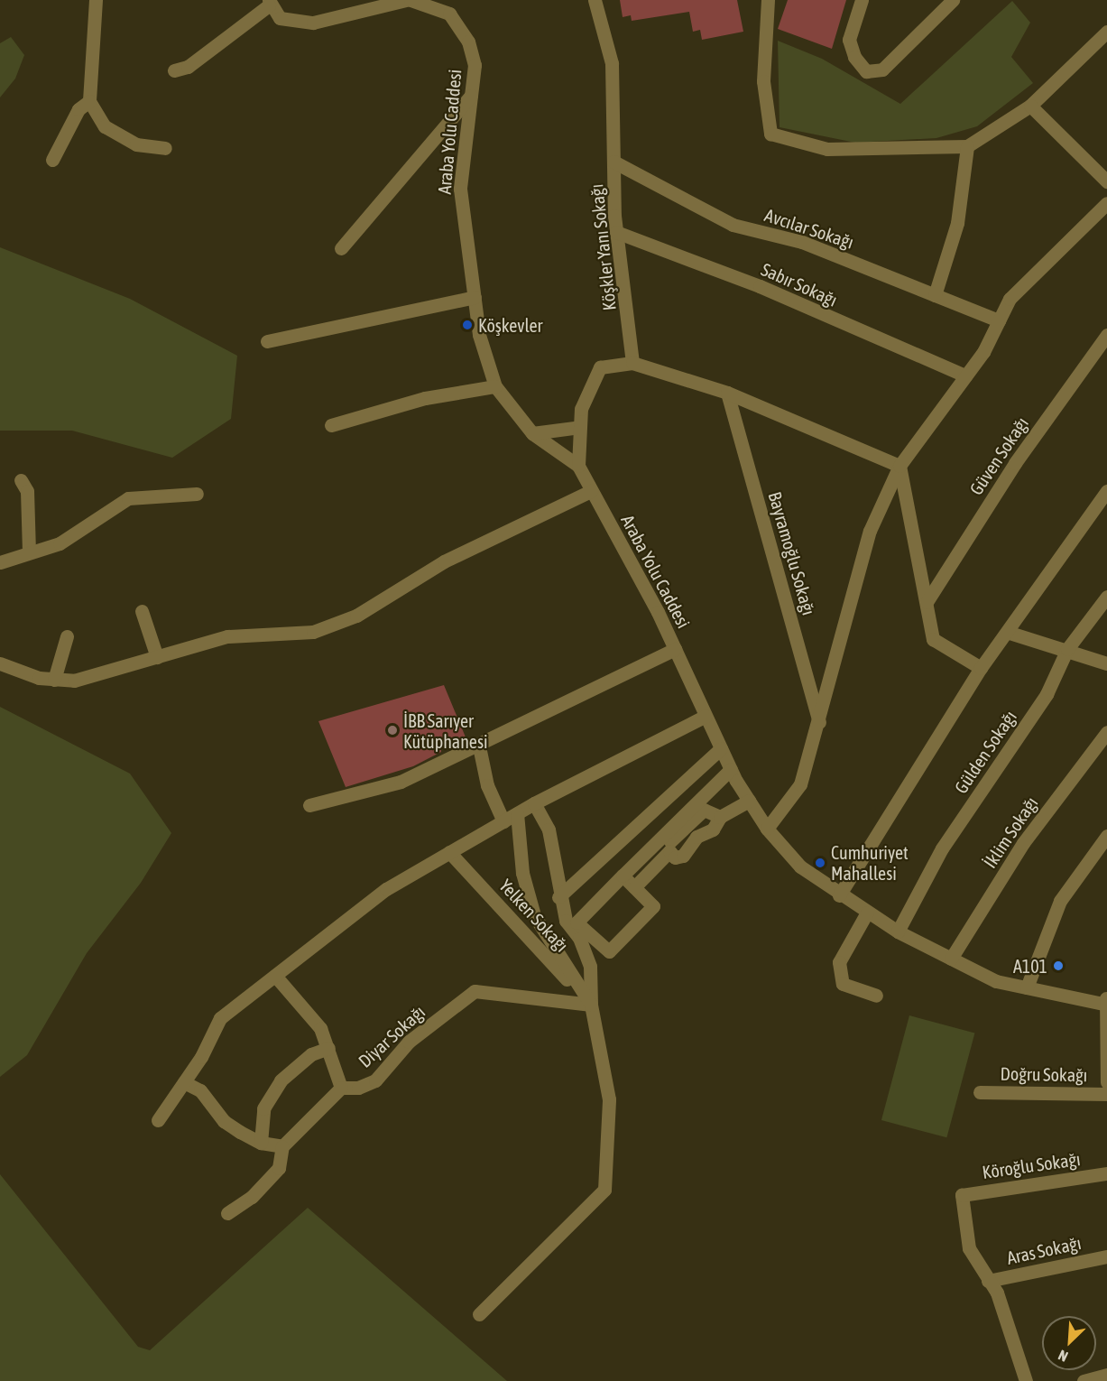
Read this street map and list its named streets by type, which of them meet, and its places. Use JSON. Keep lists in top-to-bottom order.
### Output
{
  "streets": {
    "street": [
      "Araba Yolu Caddesi",
      "Avcılar Sokağı",
      "Köşkler Yanı Sokağı",
      "Sabır Sokağı",
      "Güven Sokağı",
      "Bayramoğlu Sokağı",
      "Gülden Sokağı",
      "İklim Sokağı",
      "Yelken Sokağı",
      "Diyar Sokağı",
      "Doğru Sokağı",
      "Köroğlu Sokağı",
      "Aras Sokağı"
    ]
  },
  "crossings": [
    ["Araba Yolu Caddesi", "Gülden Sokağı"],
    ["Araba Yolu Caddesi", "İklim Sokağı"],
    ["Araba Yolu Caddesi", "Doğru Sokağı"],
    ["Avcılar Sokağı", "Köşkler Yanı Sokağı"],
    ["Köşkler Yanı Sokağı", "Sabır Sokağı"],
    ["Yelken Sokağı", "Diyar Sokağı"],
    ["Köroğlu Sokağı", "Aras Sokağı"]
  ],
  "places": [
    "Köşkevler",
    "İBB Sarıyer Kütüphanesi",
    "Cumhuriyet Mahallesi",
    "A101"
  ],
  "north": "bottom left"
}
